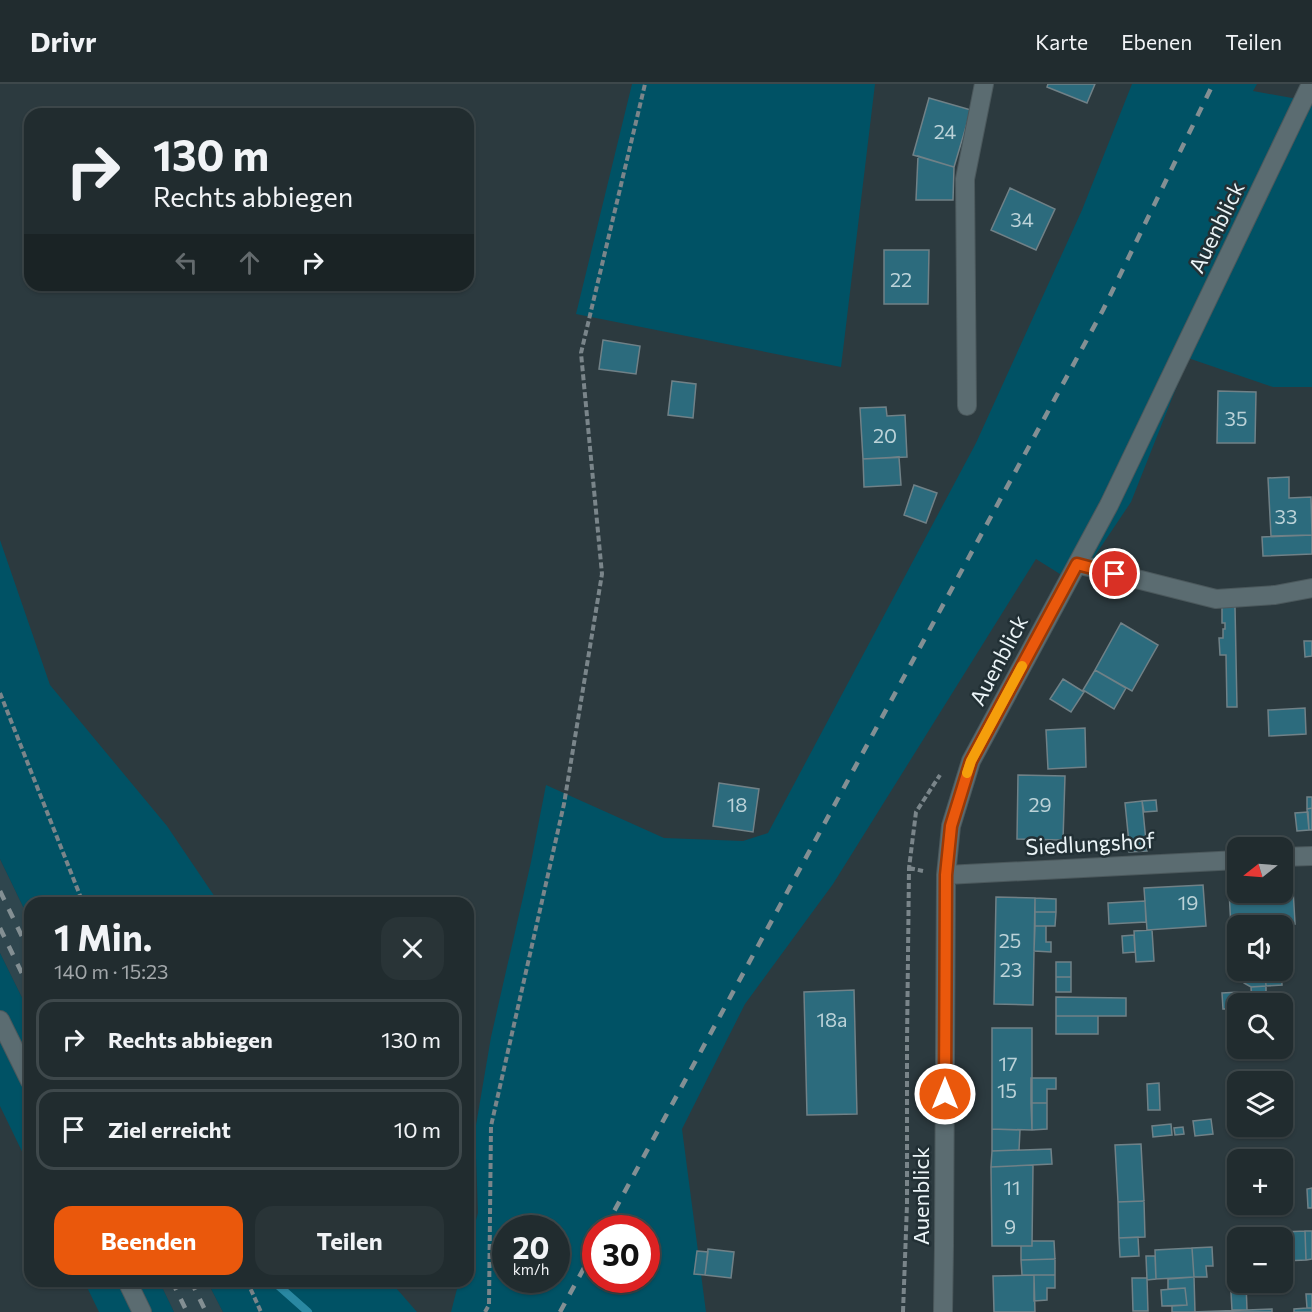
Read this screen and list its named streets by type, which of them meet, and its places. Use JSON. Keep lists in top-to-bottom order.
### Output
{
  "streets": {
    "street": ["Auenblick", "Siedlungshof"]
  },
  "crossings": [
    ["Auenblick", "Siedlungshof"]
  ],
  "house_numbers": [
    "24",
    "34",
    "22",
    "35",
    "20",
    "33",
    "18",
    "29",
    "19",
    "25",
    "23",
    "18a",
    "17",
    "15",
    "11",
    "9"
  ],
  "north": "left",
  "page": {
    "header": "Drivr",
    "nav": ["Karte", "Ebenen", "Teilen"],
    "turn": ["130 m", "Rechts abbiegen"],
    "map_buttons": ["+", "−"],
    "heading": ["1 Min.", "140 m · 15:23"],
    "list": [
      {
        "name": "Rechts abbiegen",
        "value": "130 m"
      },
      {
        "name": "Ziel erreicht",
        "value": "10 m"
      }
    ],
    "buttons": ["Beenden", "Teilen"],
    "speed": "20 km/h",
    "limit": "30"
  }
}
